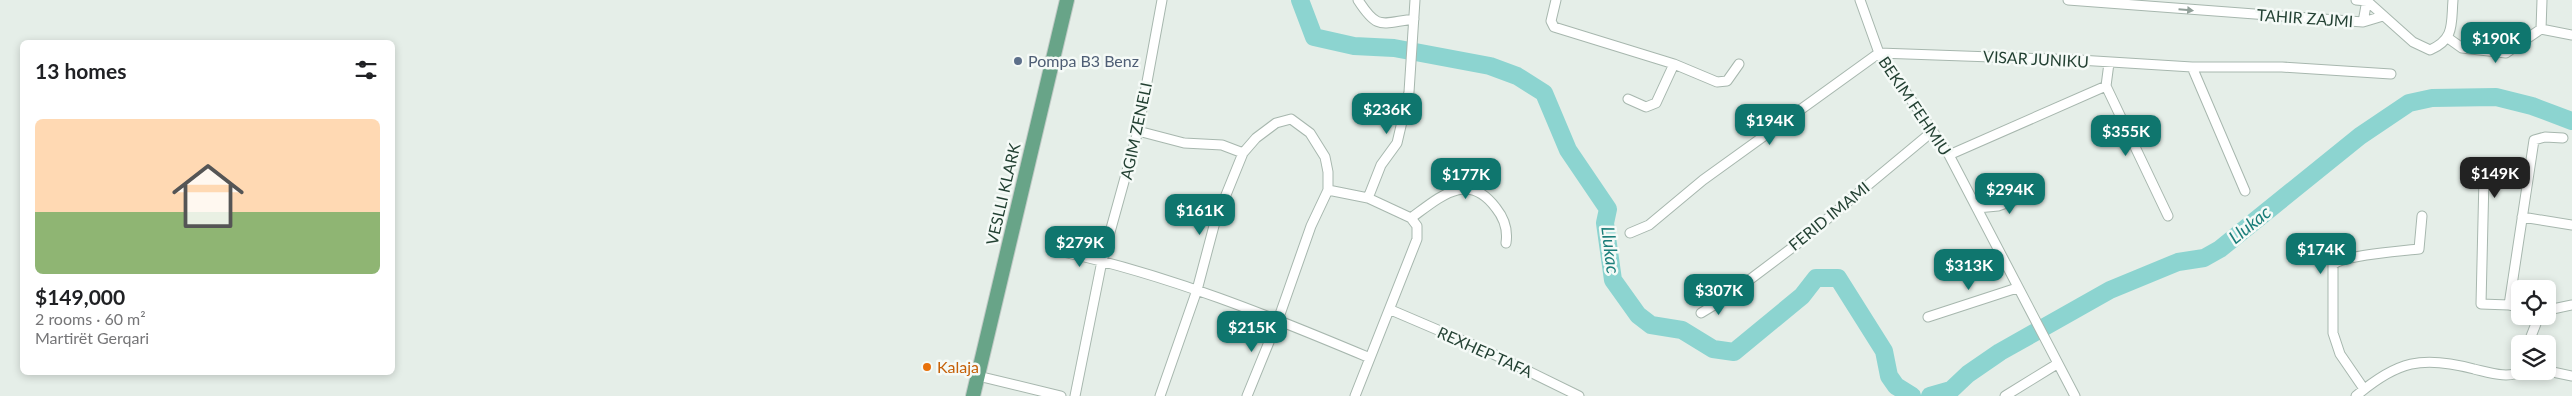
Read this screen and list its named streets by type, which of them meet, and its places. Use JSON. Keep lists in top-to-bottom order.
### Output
{
  "streets": {
    "main road": ["VESLLI KLARK"],
    "street": [
      "TAHIR ZAJMI",
      "VISAR JUNIKU",
      "BEKIM FEHMIU",
      "AGIM ZENELI",
      "FERID IMAMI",
      "REXHEP TAFA"
    ]
  },
  "crossings": [
    ["VISAR JUNIKU", "BEKIM FEHMIU"],
    ["BEKIM FEHMIU", "FERID IMAMI"]
  ],
  "one_way": ["TAHIR ZAJMI"],
  "water": ["Llukac"],
  "places": ["Pompa B3 Benz", "Kalaja"],
  "page": {
    "price": [
      "$190K",
      "$236K",
      "$194K",
      "$355K",
      "$149K",
      "$177K",
      "$294K",
      "$161K",
      "$279K",
      "$174K",
      "$313K",
      "$307K",
      "$215K"
    ],
    "heading": "13 homes",
    "list": [
      {
        "name": "$149,000",
        "note": "2 rooms · 60 m² · Martirët Gerqari"
      }
    ]
  }
}
